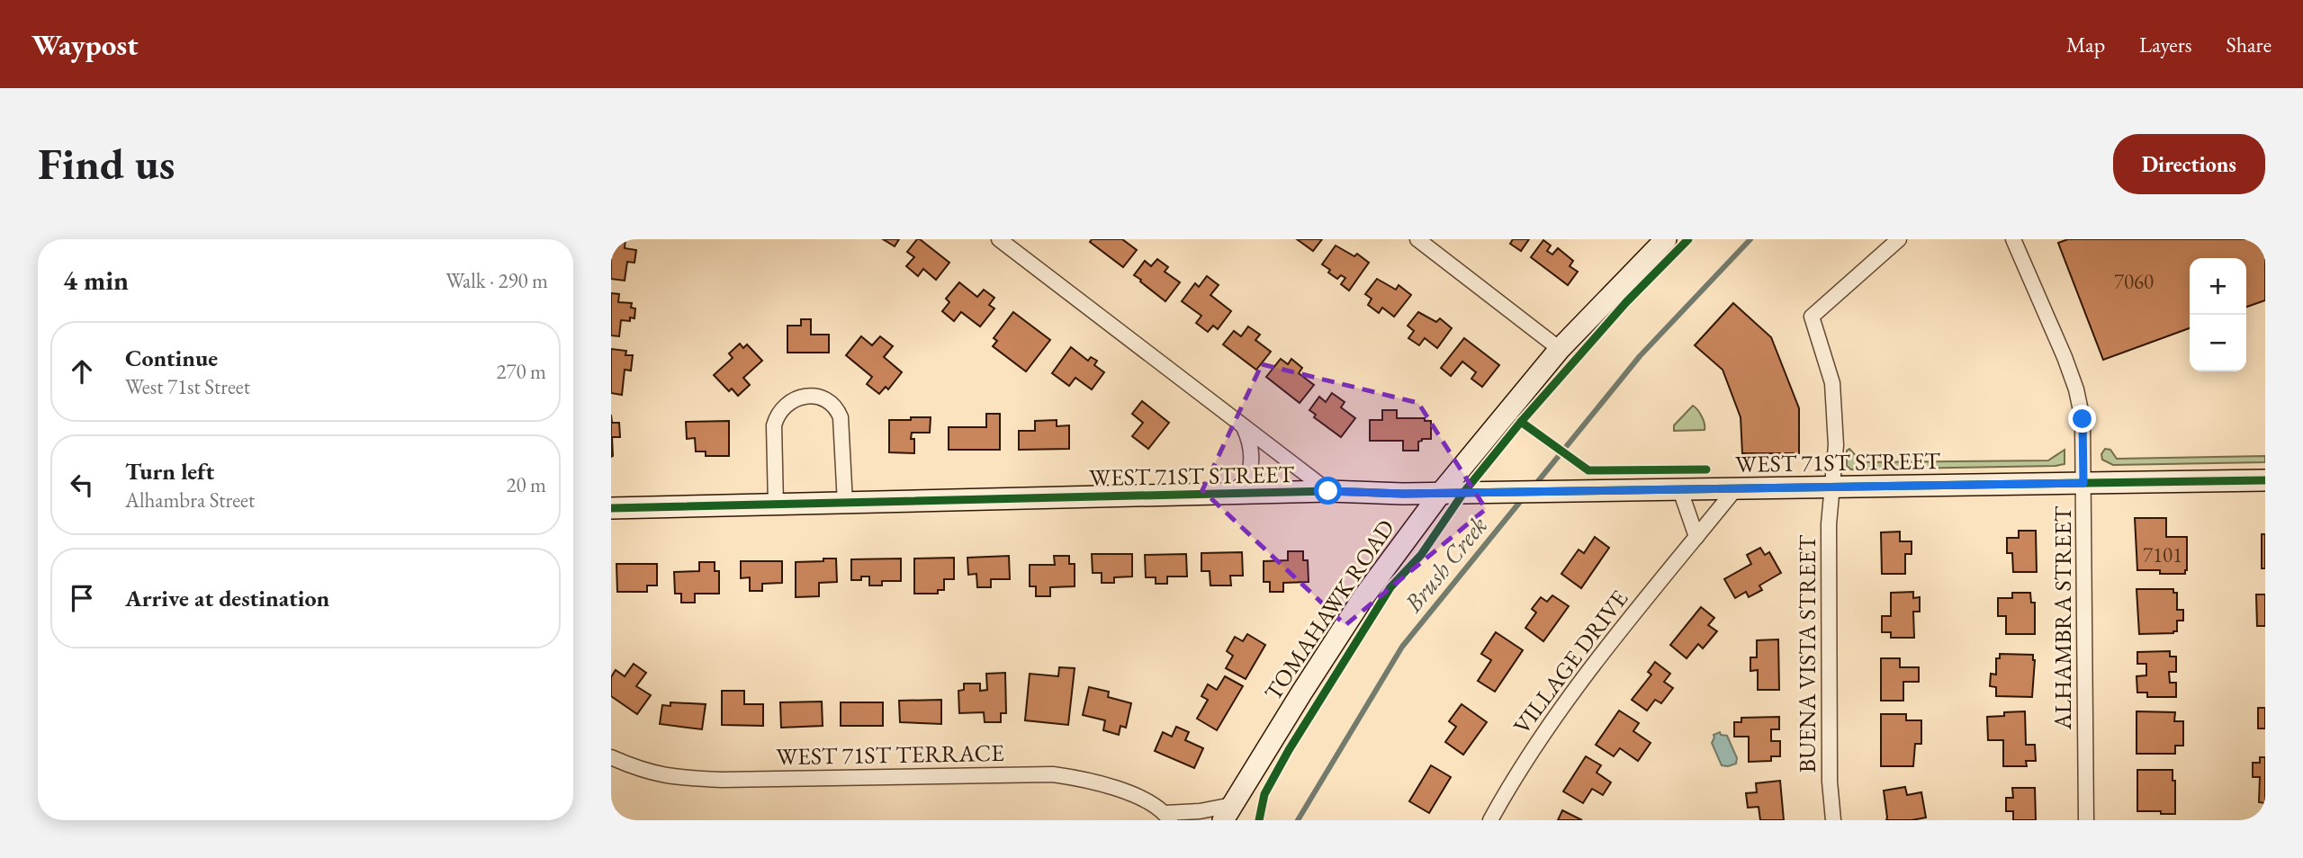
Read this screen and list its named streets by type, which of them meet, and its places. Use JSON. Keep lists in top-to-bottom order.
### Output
{
  "streets": {
    "street": [
      "WEST 71ST STREET",
      "TOMAHAWK ROAD",
      "ALHAMBRA STREET",
      "BUENA VISTA STREET",
      "VILLAGE DRIVE",
      "WEST 71ST TERRACE"
    ]
  },
  "crossings": [
    ["WEST 71ST STREET", "TOMAHAWK ROAD"],
    ["WEST 71ST STREET", "ALHAMBRA STREET"],
    ["WEST 71ST STREET", "BUENA VISTA STREET"],
    ["WEST 71ST STREET", "VILLAGE DRIVE"],
    ["TOMAHAWK ROAD", "WEST 71ST TERRACE"]
  ],
  "water": ["Brush Creek"],
  "house_numbers": ["7060", "7101"],
  "page": {
    "header": "Waypost",
    "nav": ["Map", "Layers", "Share"],
    "buttons": "Directions",
    "title": "Find us",
    "heading": ["4 min", "Walk · 290 m"],
    "map_buttons": ["+", "−"],
    "list": [
      ["Continue", "West 71st Street", "270 m"],
      ["Turn left", "Alhambra Street", "20 m"],
      "Arrive at destination"
    ]
  }
}
